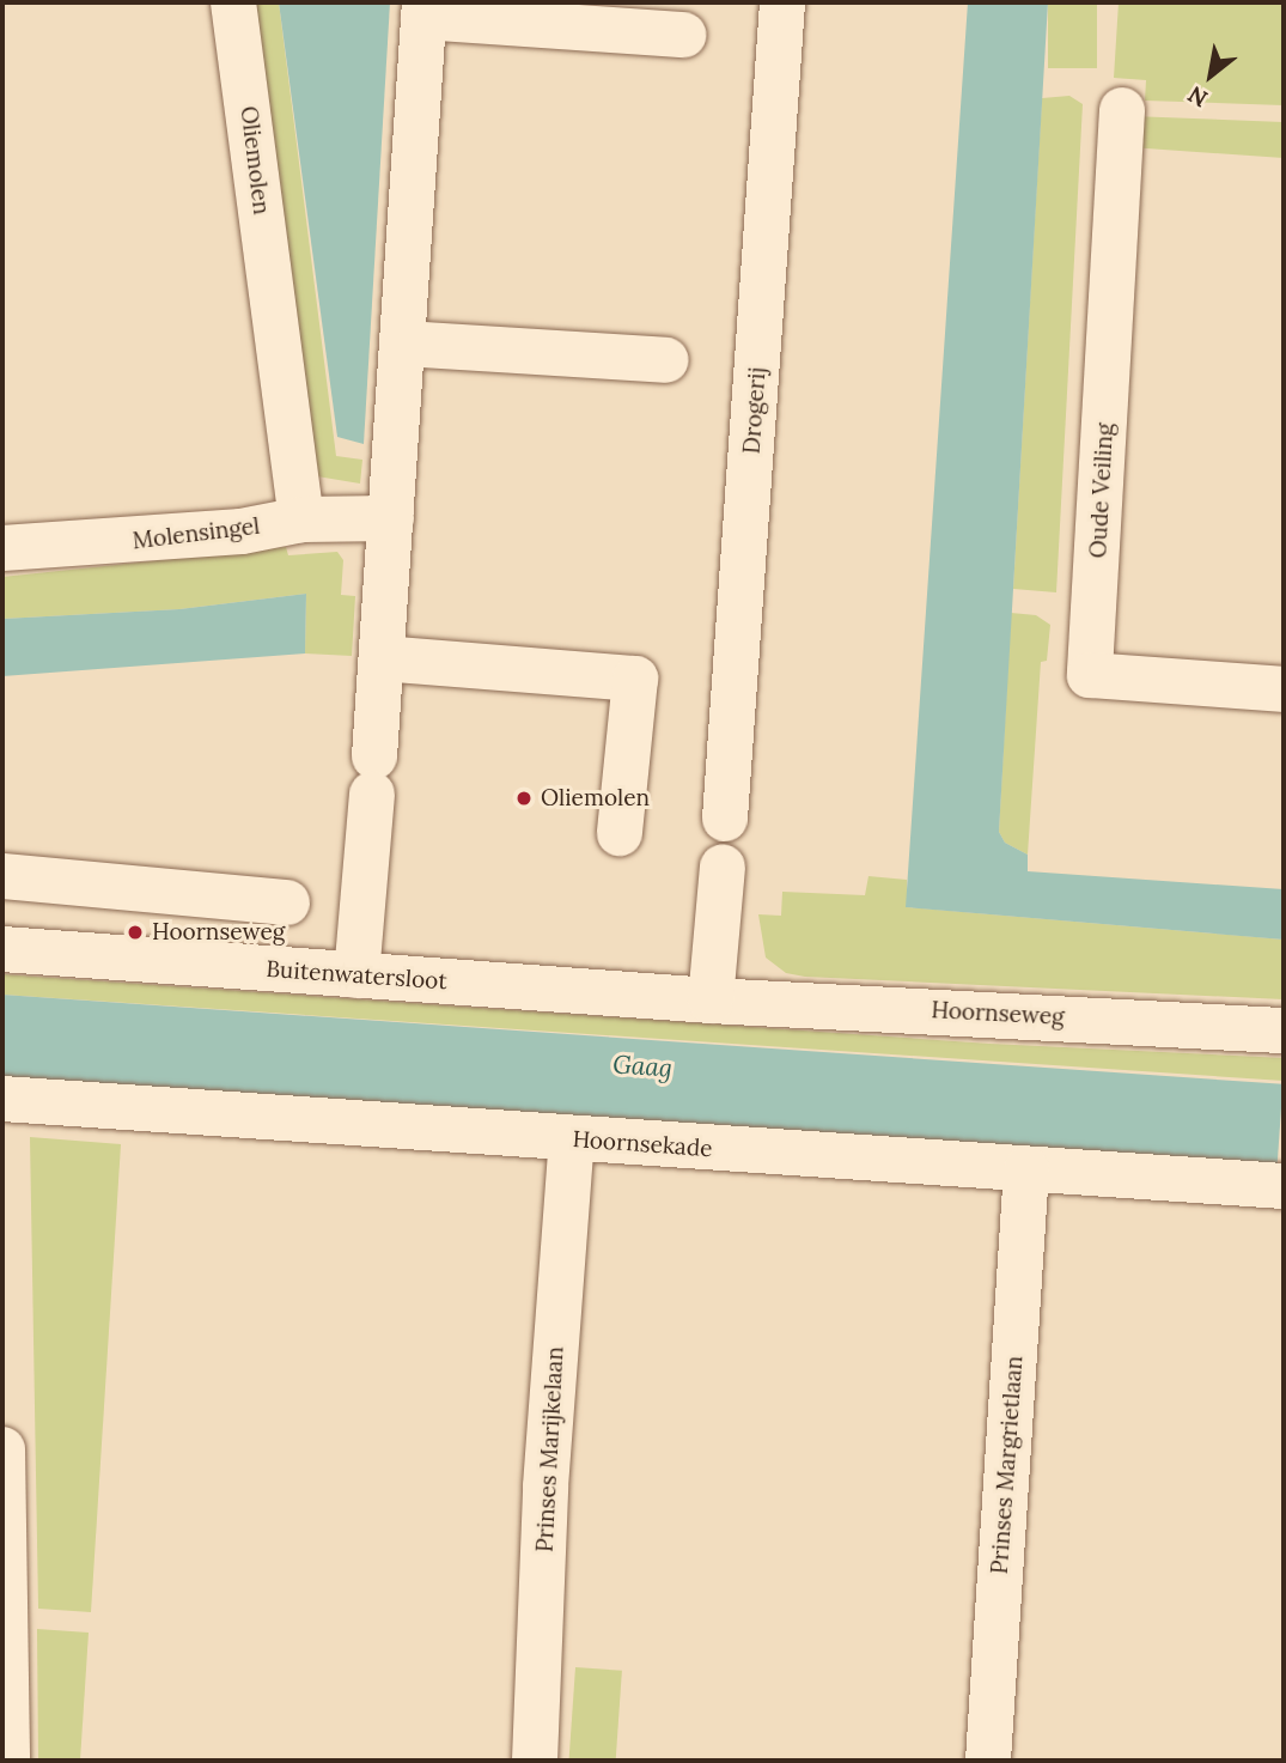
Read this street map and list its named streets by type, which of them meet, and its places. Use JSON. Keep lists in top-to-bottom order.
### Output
{
  "streets": {
    "street": [
      "Oliemolen",
      "Drogerij",
      "Oude Veiling",
      "Molensingel",
      "Buitenwatersloot",
      "Hoornseweg",
      "Hoornsekade",
      "Prinses Marijkelaan",
      "Prinses Margrietlaan"
    ]
  },
  "crossings": [
    ["Oliemolen", "Molensingel"],
    ["Buitenwatersloot", "Hoornseweg"],
    ["Hoornsekade", "Prinses Marijkelaan"],
    ["Hoornsekade", "Prinses Margrietlaan"]
  ],
  "water": ["Gaag"],
  "places": ["Oliemolen", "Hoornseweg"],
  "north": "bottom left"
}
